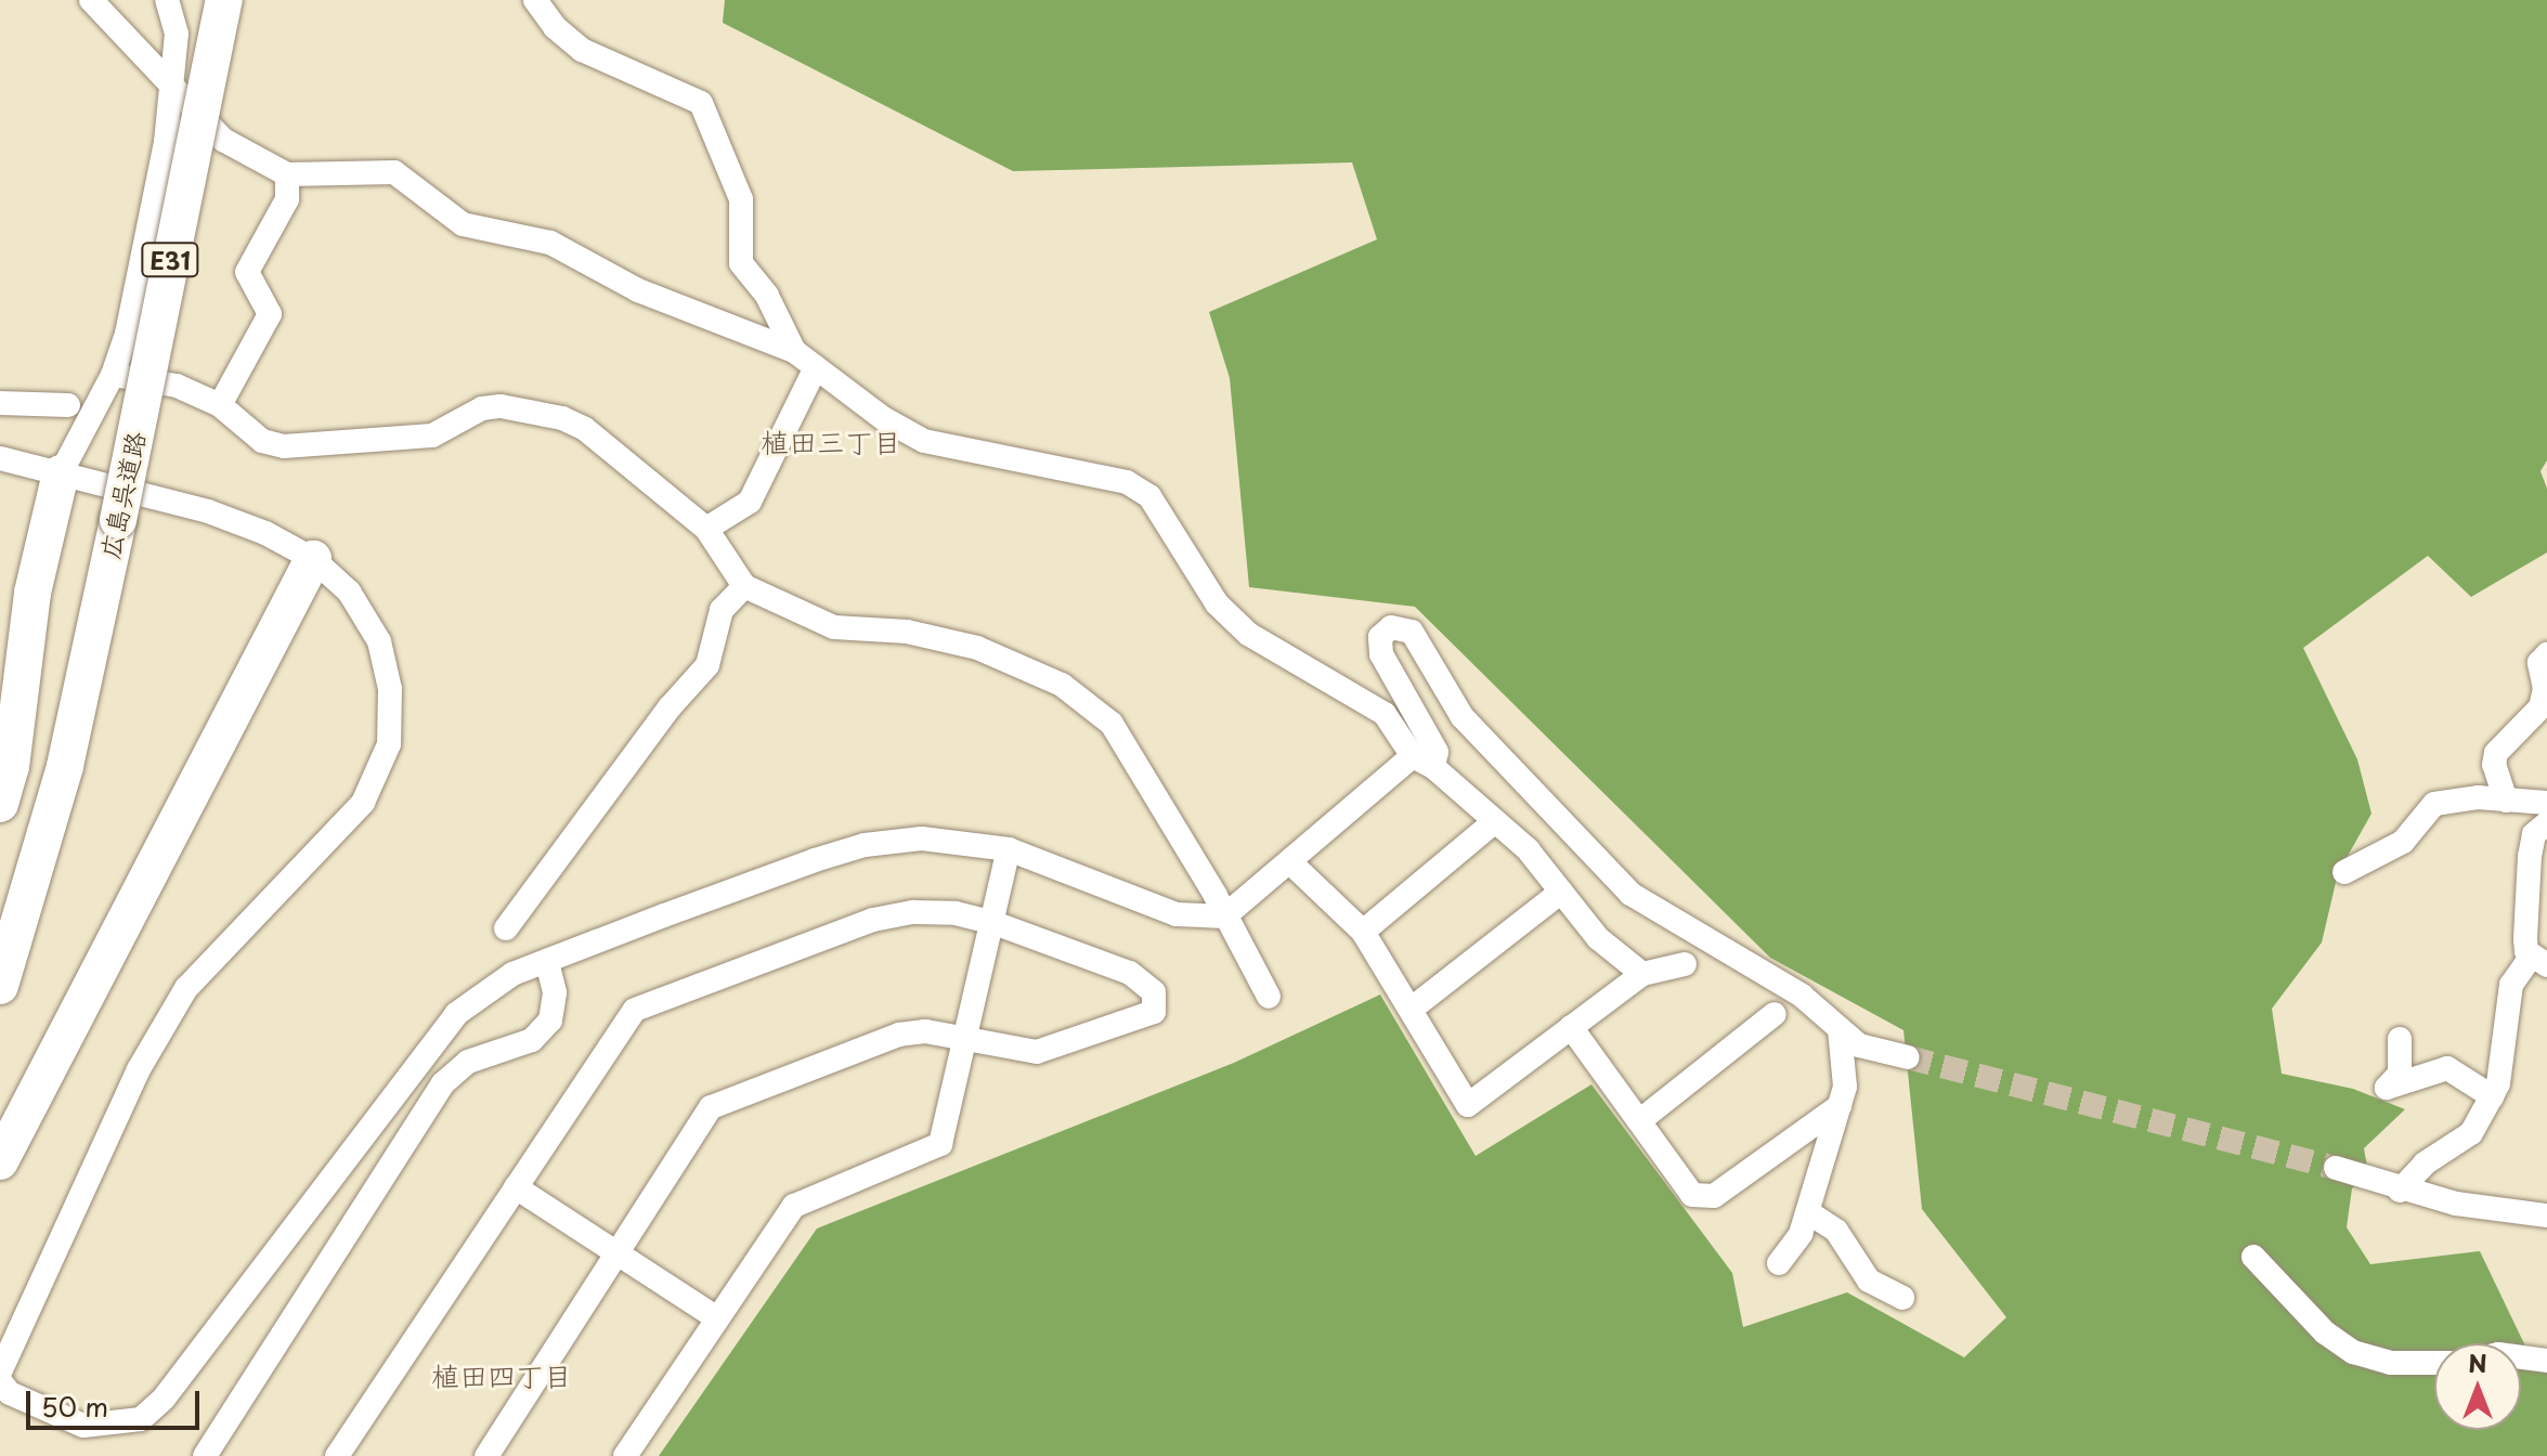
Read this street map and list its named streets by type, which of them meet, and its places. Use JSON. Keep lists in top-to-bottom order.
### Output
{
  "streets": {
    "highway": ["E31", "広島呉道路"]
  },
  "districts": ["植田三丁目", "植田四丁目"],
  "scale_bar": "50 m",
  "north": "top"
}
